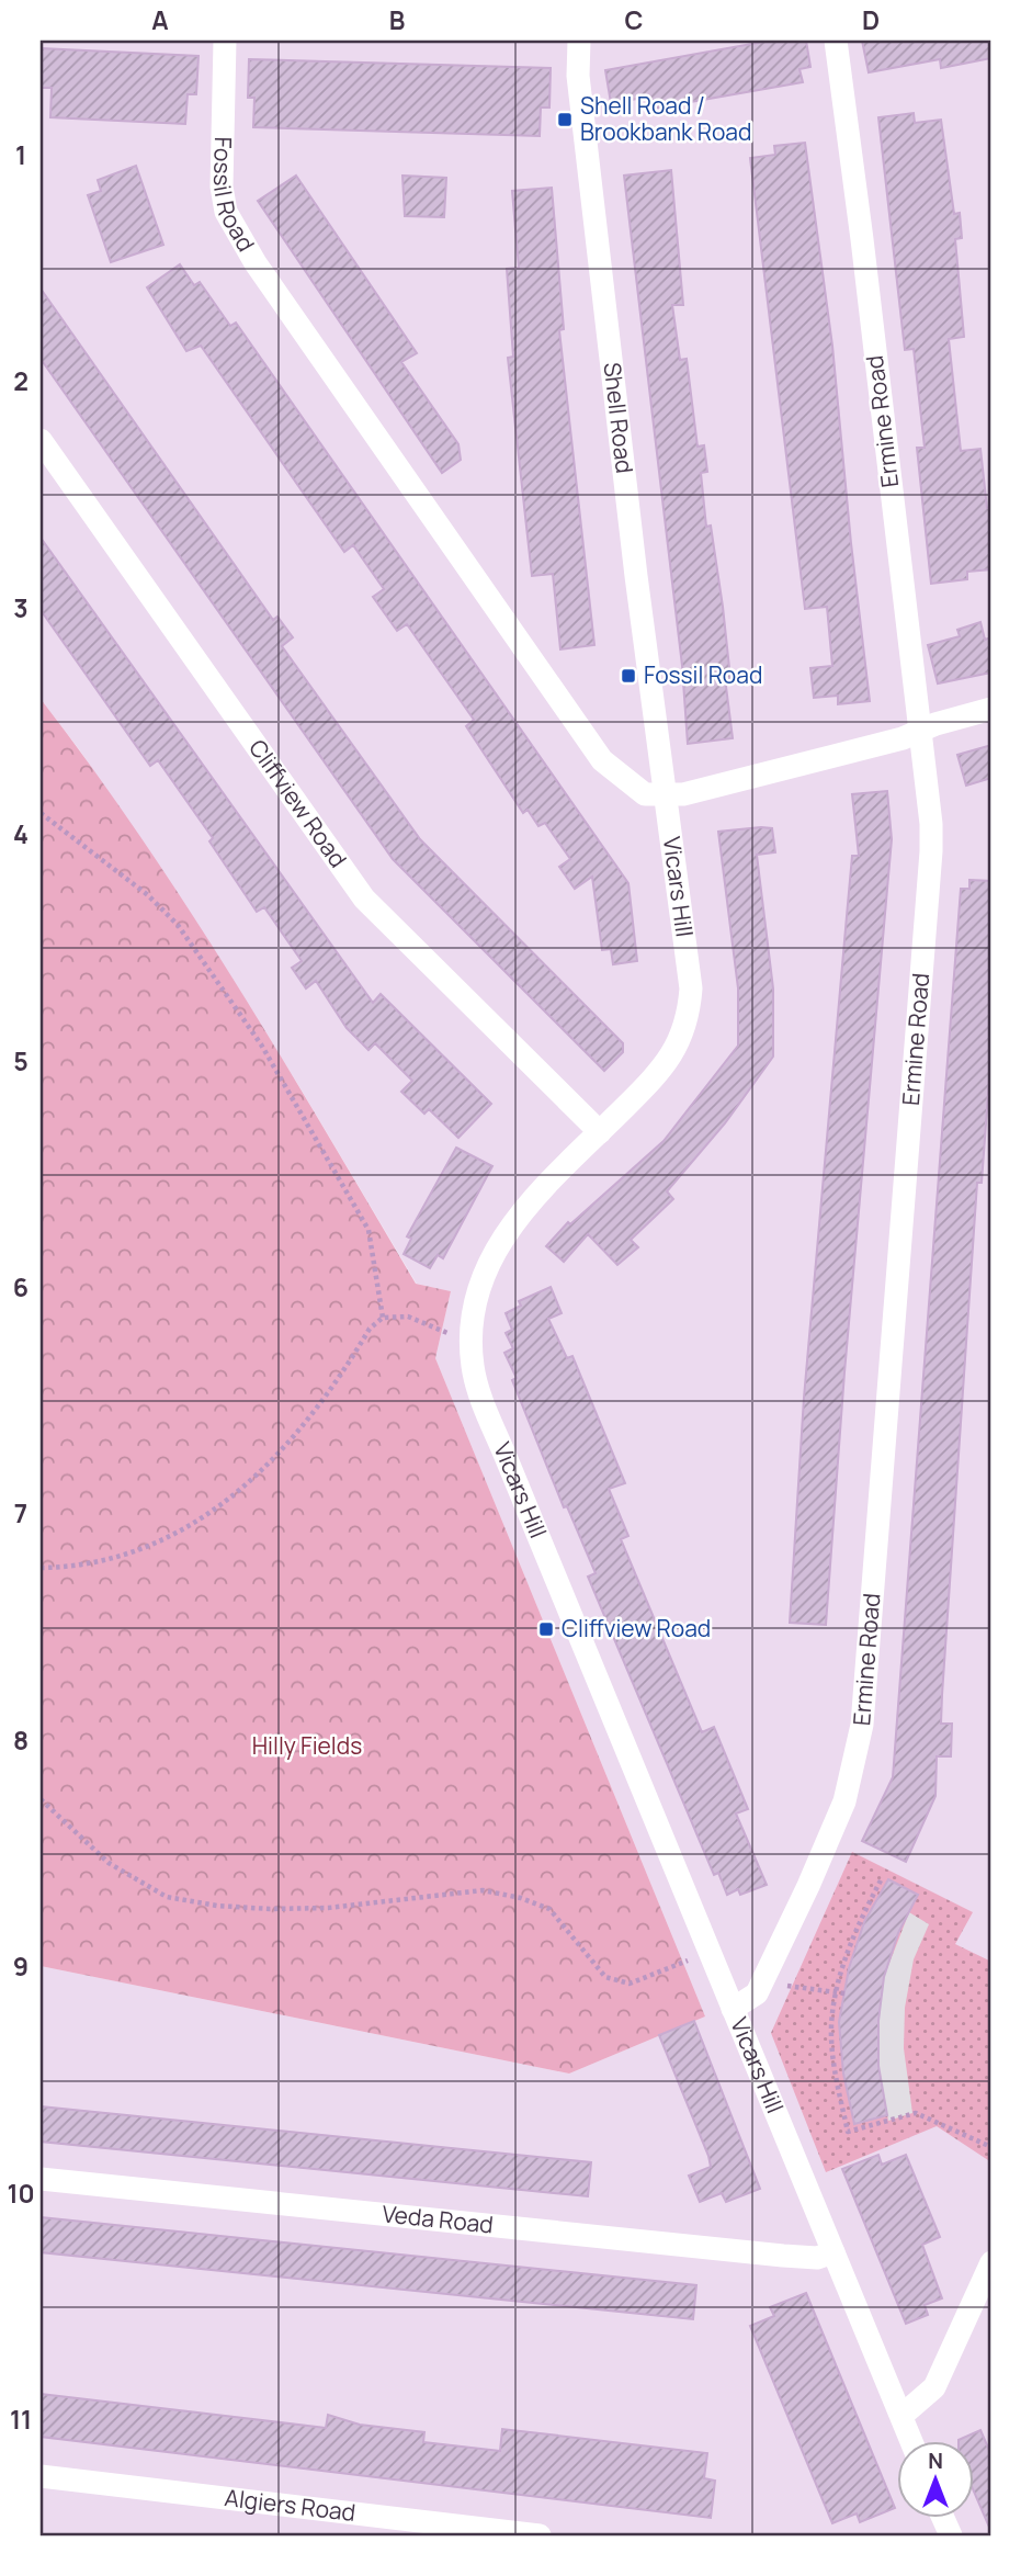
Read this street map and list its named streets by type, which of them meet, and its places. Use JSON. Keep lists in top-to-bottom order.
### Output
{
  "streets": {
    "street": [
      "Fossil Road",
      "Shell Road",
      "Ermine Road",
      "Cliffview Road",
      "Vicars Hill",
      "Veda Road",
      "Algiers Road"
    ]
  },
  "crossings": [
    ["Fossil Road", "Shell Road"],
    ["Fossil Road", "Vicars Hill"],
    ["Shell Road", "Vicars Hill"],
    ["Ermine Road", "Vicars Hill"],
    ["Cliffview Road", "Vicars Hill"],
    ["Vicars Hill", "Veda Road"]
  ],
  "parks": ["Hilly Fields"],
  "places": {
    "transit": ["Shell Road / Brookbank Road", "Fossil Road", "Cliffview Road"]
  },
  "north": "top",
  "grid": {
    "columns": [
      "A",
      "B",
      "C",
      "D"
    ],
    "rows": [
      "1",
      "2",
      "3",
      "4",
      "5",
      "6",
      "7",
      "8",
      "9",
      "10",
      "11"
    ]
  }
}
